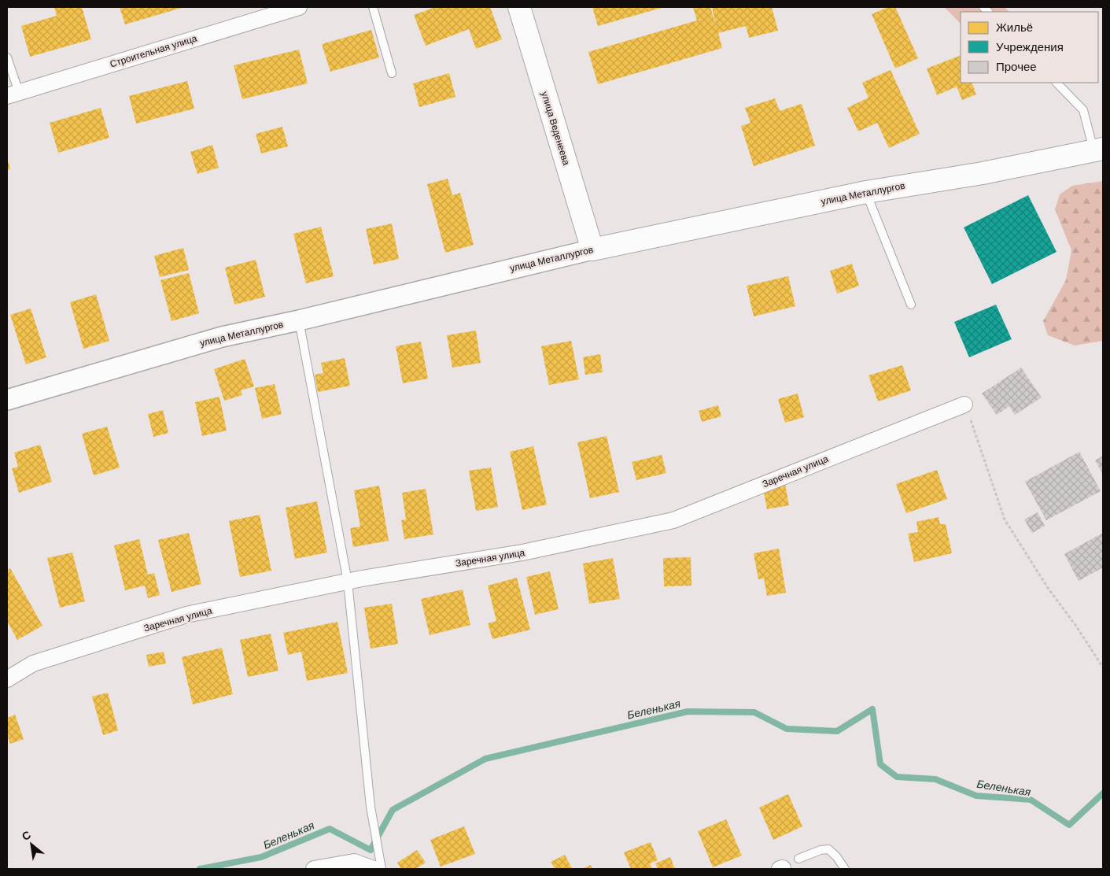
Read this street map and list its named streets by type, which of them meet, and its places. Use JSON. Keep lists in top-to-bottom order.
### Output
{
  "streets": {
    "main road": ["улица Веденеева", "улица Металлургов"],
    "street": ["Строительная улица", "Заречная улица"]
  },
  "crossings": [
    ["улица Веденеева", "улица Металлургов"]
  ],
  "water": ["Беленькая"],
  "legend": ["Жильё", "Учреждения", "Прочее"],
  "north": "top left"
}
